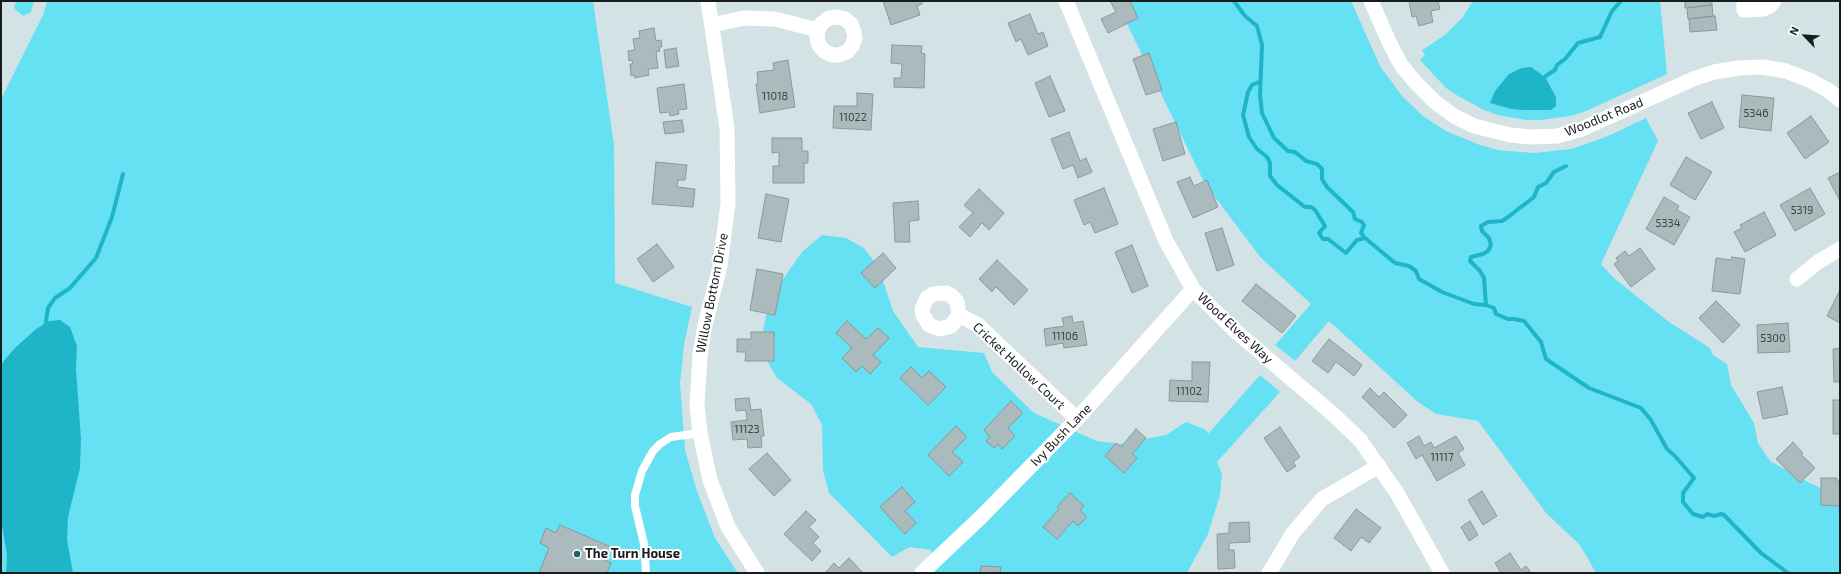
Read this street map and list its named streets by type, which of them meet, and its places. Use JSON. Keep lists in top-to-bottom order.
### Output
{
  "streets": {
    "street": [
      "Woodlot Road",
      "Willow Bottom Drive",
      "Wood Elves Way",
      "Cricket Hollow Court",
      "Ivy Bush Lane"
    ]
  },
  "crossings": [
    ["Wood Elves Way", "Ivy Bush Lane"],
    ["Cricket Hollow Court", "Ivy Bush Lane"]
  ],
  "places": ["The Turn House"],
  "house_numbers": [
    "11018",
    "5346",
    "11022",
    "5319",
    "5334",
    "11106",
    "5300",
    "11102",
    "11123",
    "11117"
  ],
  "north": "top left"
}
